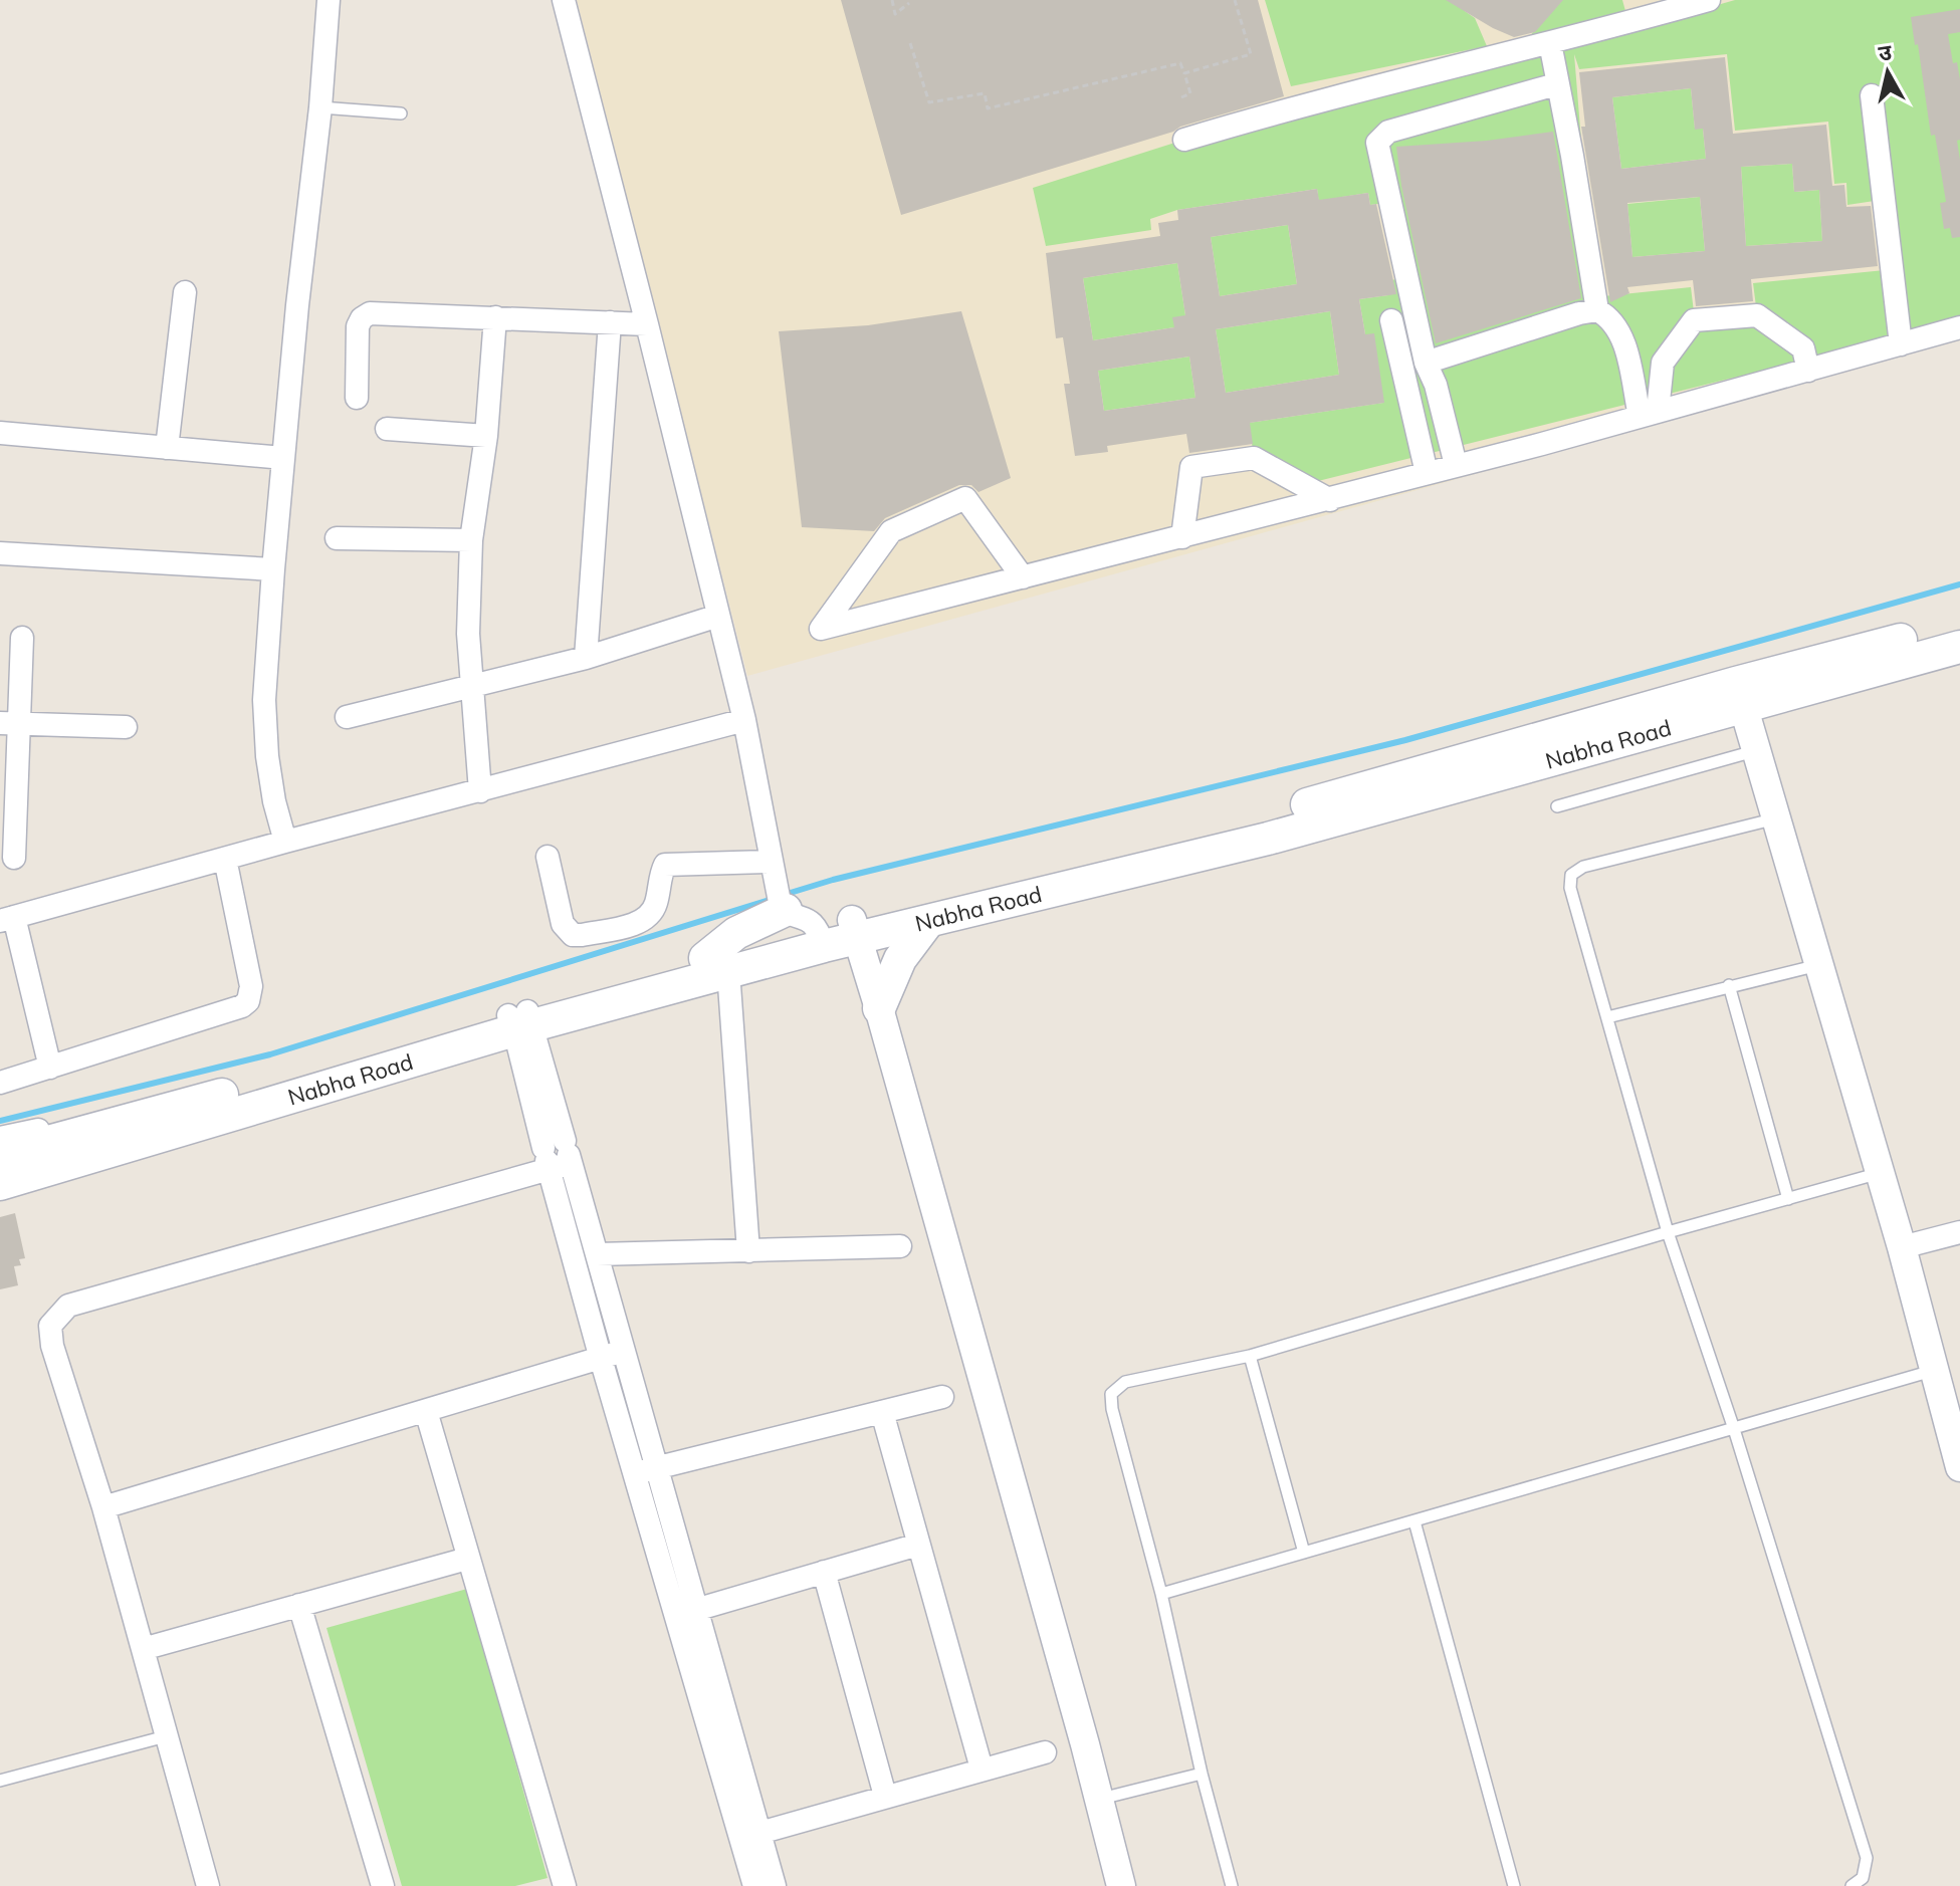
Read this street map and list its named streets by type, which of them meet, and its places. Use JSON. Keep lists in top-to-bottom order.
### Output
{
  "streets": {
    "main road": ["Nabha Road"]
  },
  "north": "top"
}
